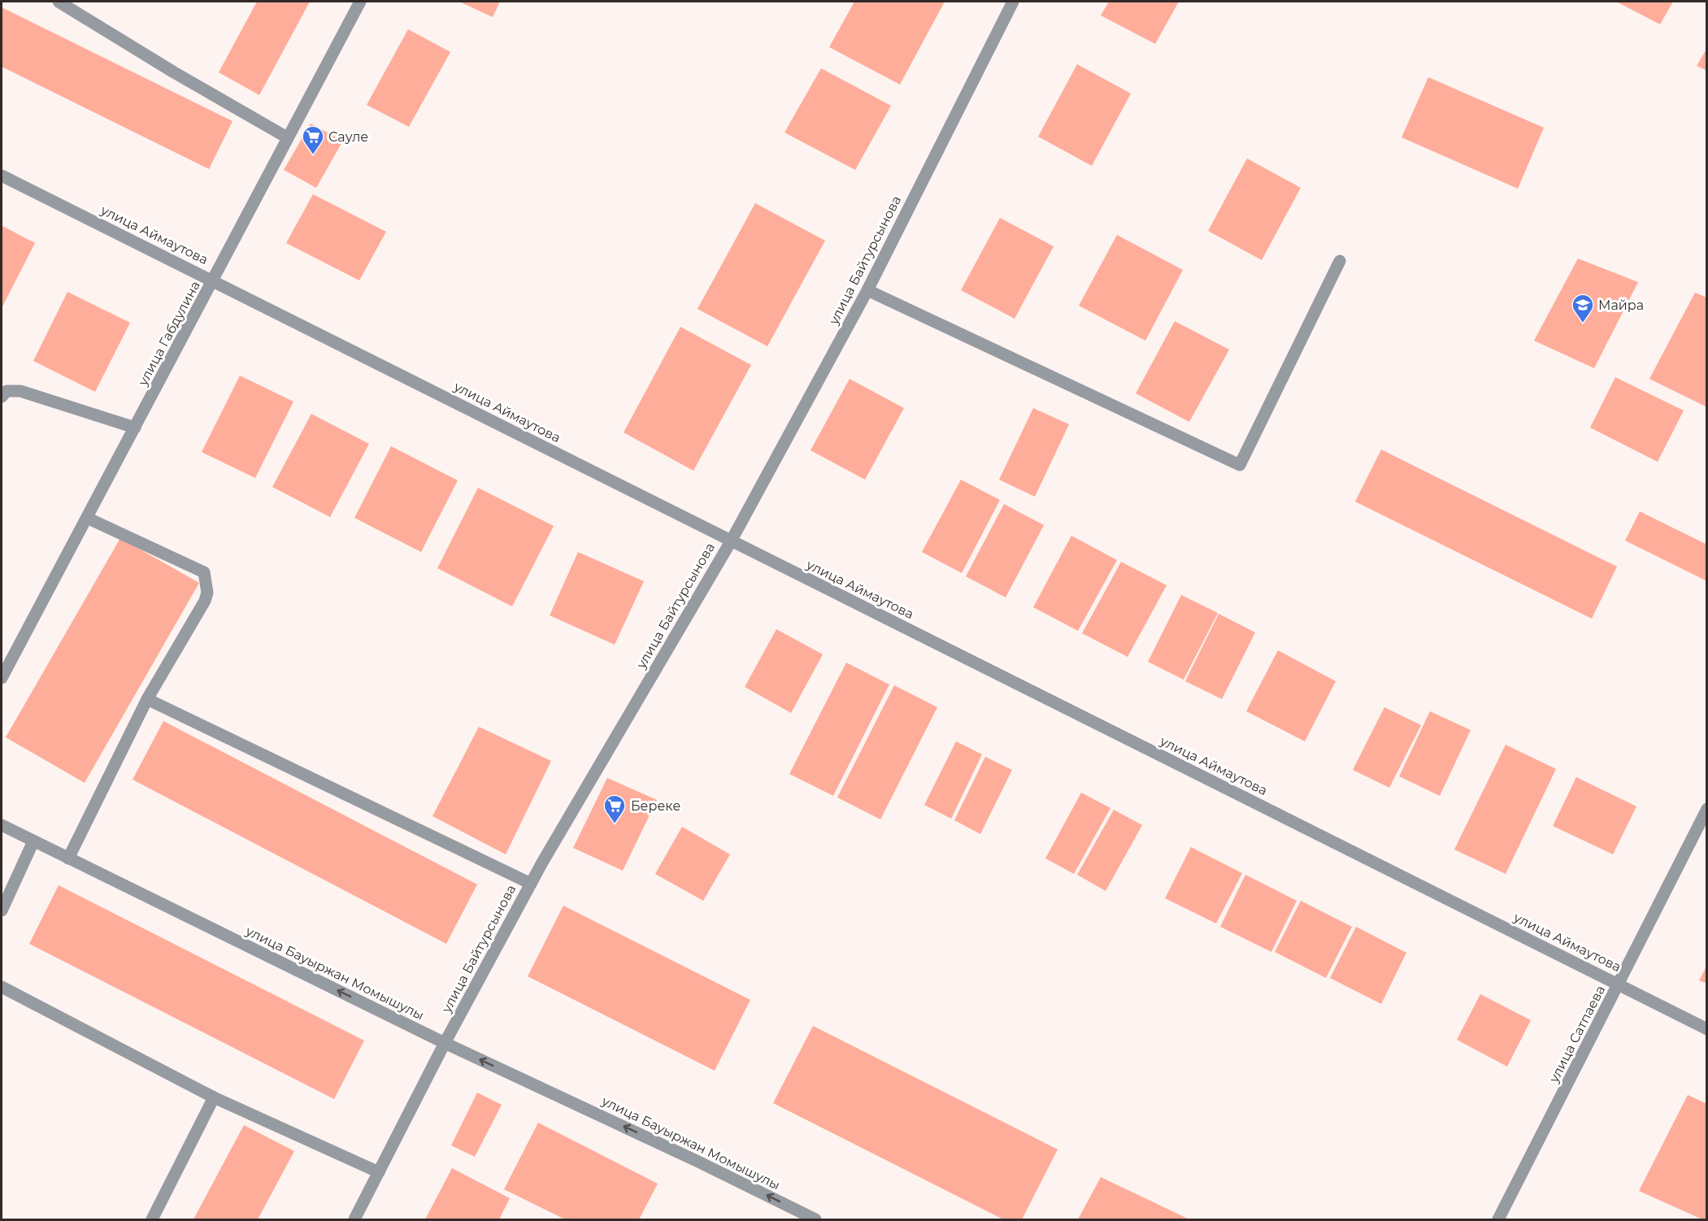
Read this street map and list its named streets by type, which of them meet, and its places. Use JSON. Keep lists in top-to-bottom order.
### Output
{
  "streets": {
    "street": [
      "улица Аймаутова",
      "улица Байтурсынова",
      "улица Габдулина",
      "улица Бауыржан Момышулы",
      "улица Сатпаева"
    ]
  },
  "crossings": [
    ["улица Аймаутова", "улица Байтурсынова"],
    ["улица Аймаутова", "улица Габдулина"],
    ["улица Аймаутова", "улица Сатпаева"],
    ["улица Байтурсынова", "улица Бауыржан Момышулы"]
  ],
  "one_way": ["улица Бауыржан Момышулы"],
  "places": {
    "supermarket": ["Сауле", "Береке"],
    "school or university": ["Майра"]
  }
}
